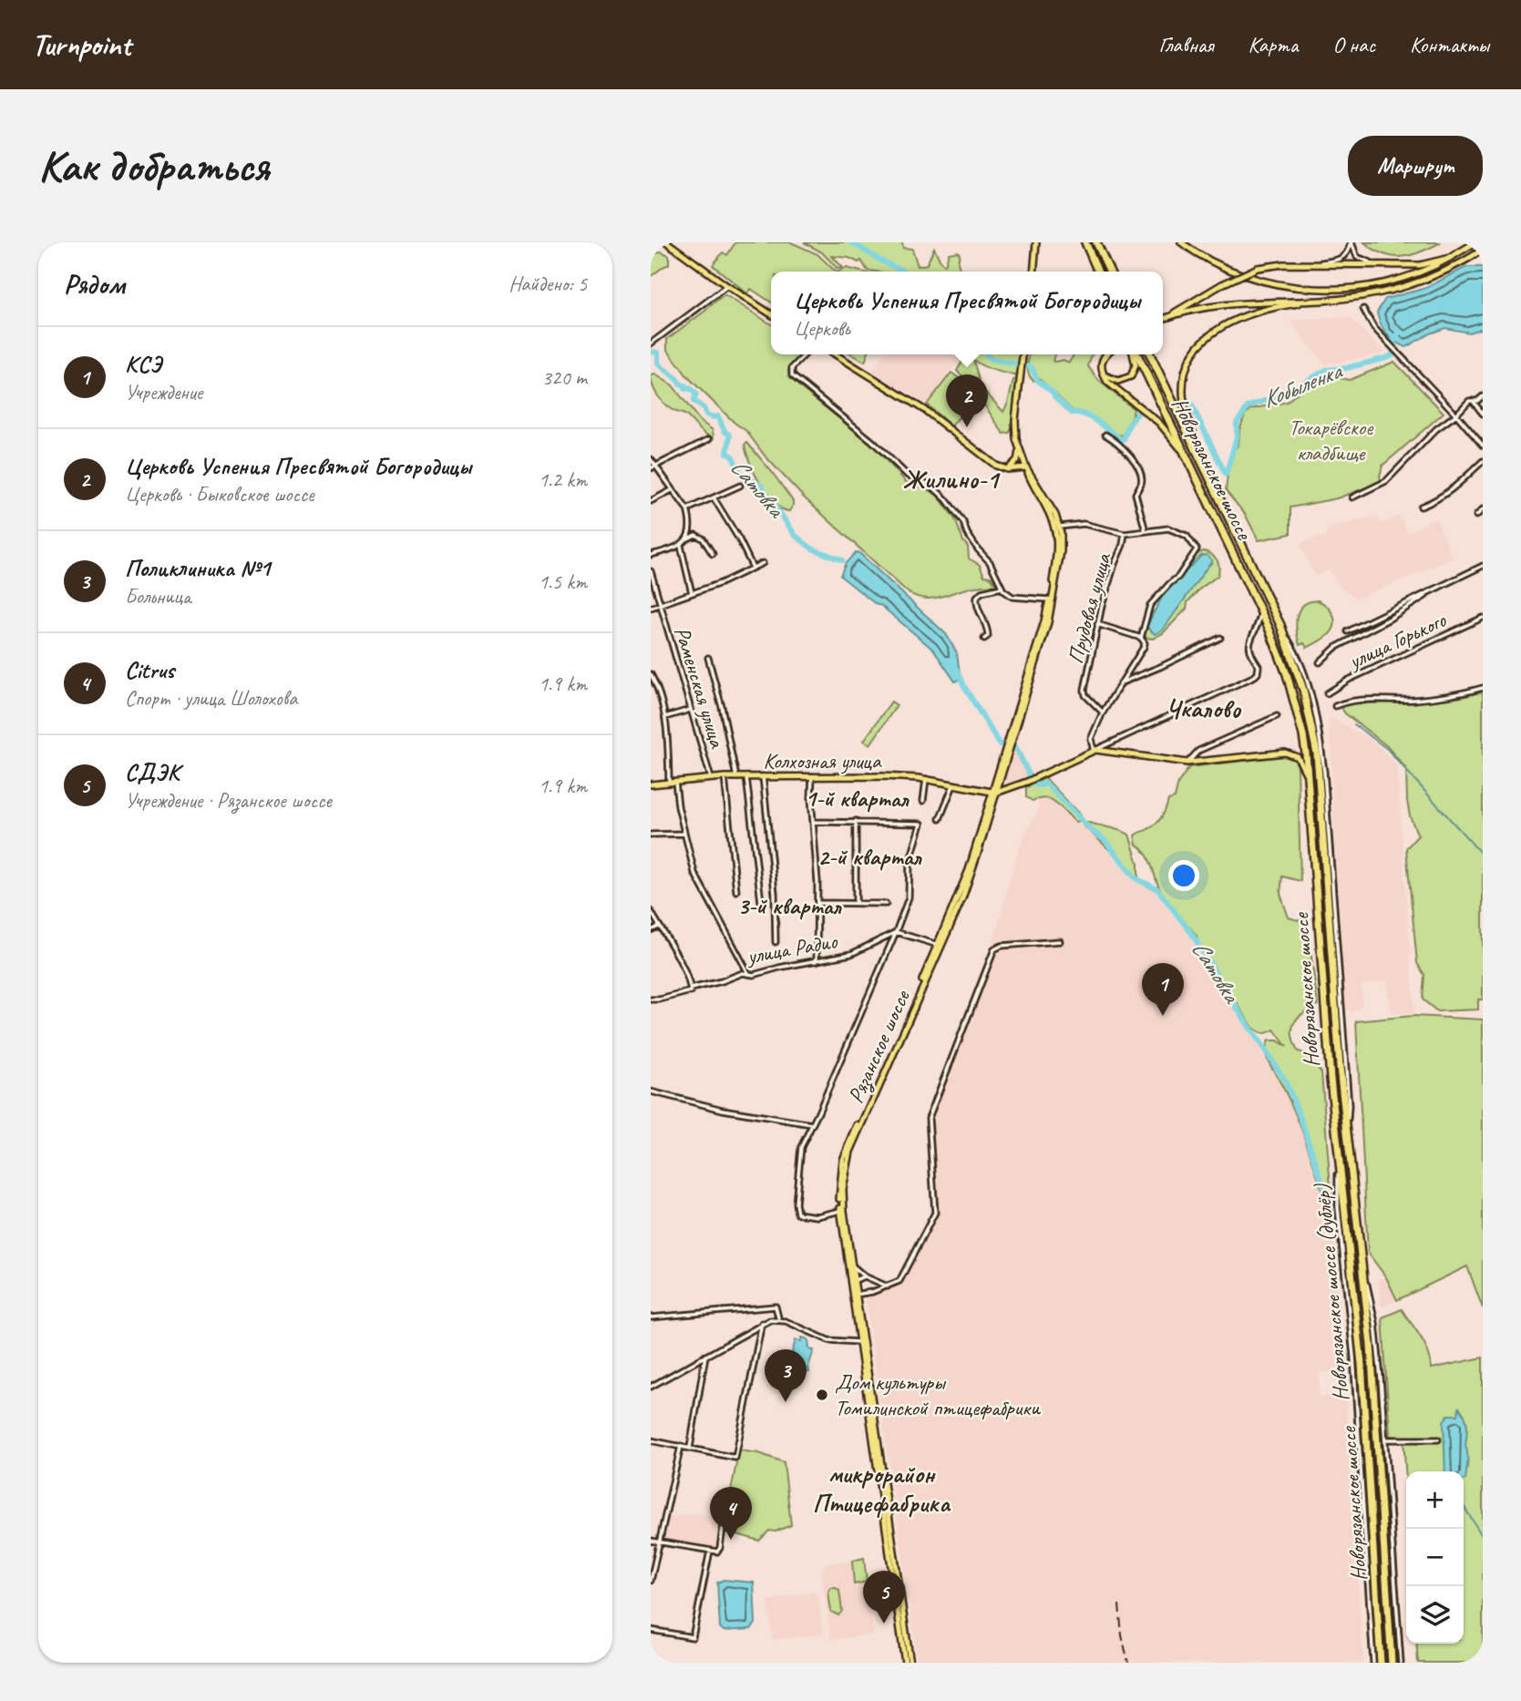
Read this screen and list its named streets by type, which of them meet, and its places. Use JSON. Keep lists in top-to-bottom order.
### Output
{
  "streets": {
    "highway": ["Новорязанское шоссе"],
    "main road": ["Колхозная улица", "Рязанское шоссе"],
    "street": [
      "Прудовая улица",
      "улица Горького",
      "Раменская улица",
      "улица Радио",
      "Новорязанское шоссе (дублёр)"
    ]
  },
  "crossings": [
    ["Новорязанское шоссе", "Новорязанское шоссе (дублёр)"],
    ["Прудовая улица", "Рязанское шоссе"],
    ["Раменская улица", "Колхозная улица"],
    ["Колхозная улица", "Рязанское шоссе"]
  ],
  "districts": [
    "Жилино-1",
    "Чкалово",
    "1-й квартал",
    "2-й квартал",
    "3-й квартал",
    "микрорайон Птицефабрика"
  ],
  "water": ["Кобыленка", "Сатовка"],
  "parks": ["Токарёвское кладбище"],
  "places": ["Дом культуры Томилинской птицефабрики"],
  "page": {
    "header": "Turnpoint",
    "nav": [
      "Главная",
      "Карта",
      "О нас",
      "Контакты"
    ],
    "buttons": "Маршрут",
    "title": "Как добраться",
    "heading": ["Рядом", "Найдено: 5"],
    "popup": ["Церковь Успения Пресвятой Богородицы", "Церковь"],
    "list": [
      {
        "mark": "1",
        "name": "КСЭ",
        "note": "Учреждение",
        "value": "320 m"
      },
      {
        "mark": "2",
        "name": "Церковь Успения Пресвятой Богородицы",
        "note": "Церковь · Быковское шоссе",
        "value": "1.2 km"
      },
      {
        "mark": "3",
        "name": "Поликлиника №1",
        "note": "Больница",
        "value": "1.5 km"
      },
      {
        "mark": "4",
        "name": "Citrus",
        "note": "Спорт · улица Шолохова",
        "value": "1.9 km"
      },
      {
        "mark": "5",
        "name": "СДЭК",
        "note": "Учреждение · Рязанское шоссе",
        "value": "1.9 km"
      }
    ],
    "pins": [
      "2",
      "1",
      "3",
      "4",
      "5"
    ],
    "map_buttons": ["+", "−"]
  }
}
